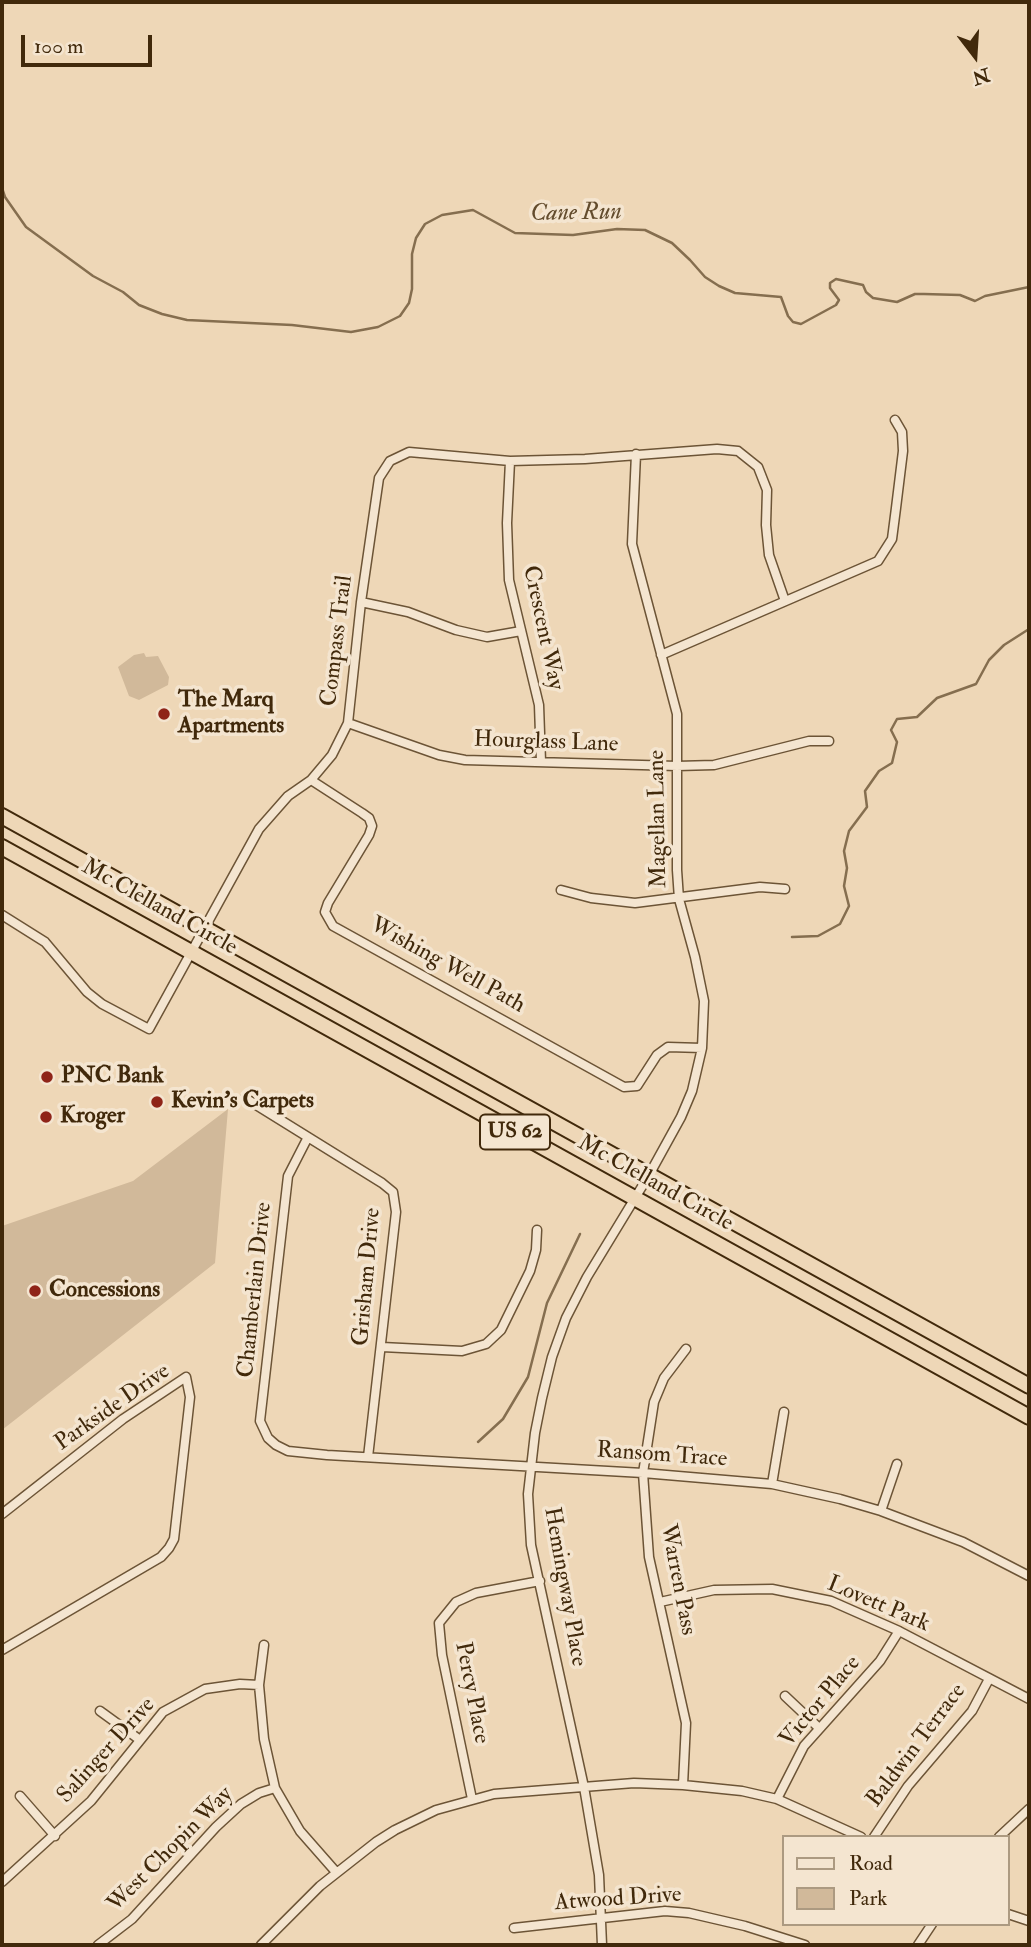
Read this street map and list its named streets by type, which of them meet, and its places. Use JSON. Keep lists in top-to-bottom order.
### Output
{
  "streets": {
    "highway": ["Mc Clelland Circle", "US 62"],
    "street": [
      "Crescent Way",
      "Compass Trail",
      "Hourglass Lane",
      "Magellan Lane",
      "Wishing Well Path",
      "Grisham Drive",
      "Chamberlain Drive",
      "Parkside Drive",
      "Ransom Trace",
      "Warren Pass",
      "Hemingway Place",
      "Lovett Park",
      "Percy Place",
      "Victor Place",
      "Baldwin Terrace",
      "Salinger Drive",
      "West Chopin Way",
      "Atwood Drive"
    ]
  },
  "crossings": [
    ["Crescent Way", "Compass Trail"],
    ["Crescent Way", "Hourglass Lane"],
    ["Compass Trail", "Hourglass Lane"],
    ["Compass Trail", "Mc Clelland Circle"],
    ["Compass Trail", "Wishing Well Path"],
    ["Hourglass Lane", "Magellan Lane"],
    ["Magellan Lane", "Mc Clelland Circle"],
    ["Magellan Lane", "Wishing Well Path"],
    ["Magellan Lane", "Hemingway Place"],
    ["Mc Clelland Circle", "Hemingway Place"],
    ["Grisham Drive", "Chamberlain Drive"],
    ["Grisham Drive", "Ransom Trace"],
    ["Chamberlain Drive", "Ransom Trace"],
    ["Ransom Trace", "Warren Pass"],
    ["Ransom Trace", "Hemingway Place"],
    ["Warren Pass", "Lovett Park"],
    ["Hemingway Place", "Percy Place"],
    ["Hemingway Place", "Atwood Drive"],
    ["Lovett Park", "Victor Place"],
    ["Lovett Park", "Baldwin Terrace"]
  ],
  "water": ["Cane Run"],
  "places": [
    "The Marq Apartments",
    "PNC Bank",
    "Kevin’s Carpets",
    "Kroger",
    "Concessions"
  ],
  "legend": ["Road", "Park"],
  "scale_bar": "100 m",
  "north": "bottom"
}
